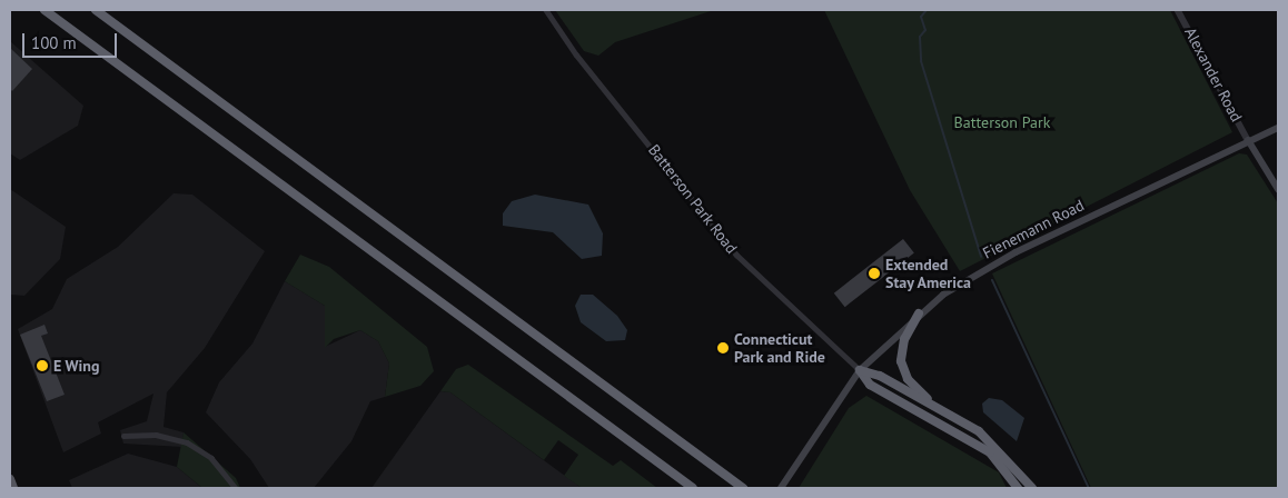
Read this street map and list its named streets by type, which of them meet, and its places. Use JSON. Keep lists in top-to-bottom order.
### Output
{
  "streets": {
    "main road": ["Fienemann Road"],
    "street": ["Alexander Road", "Batterson Park Road"]
  },
  "crossings": [
    ["Alexander Road", "Fienemann Road"],
    ["Batterson Park Road", "Fienemann Road"]
  ],
  "parks": ["Batterson Park"],
  "places": ["Extended Stay America", "Connecticut Park and Ride", "E Wing"],
  "scale_bar": "100 m"
}
